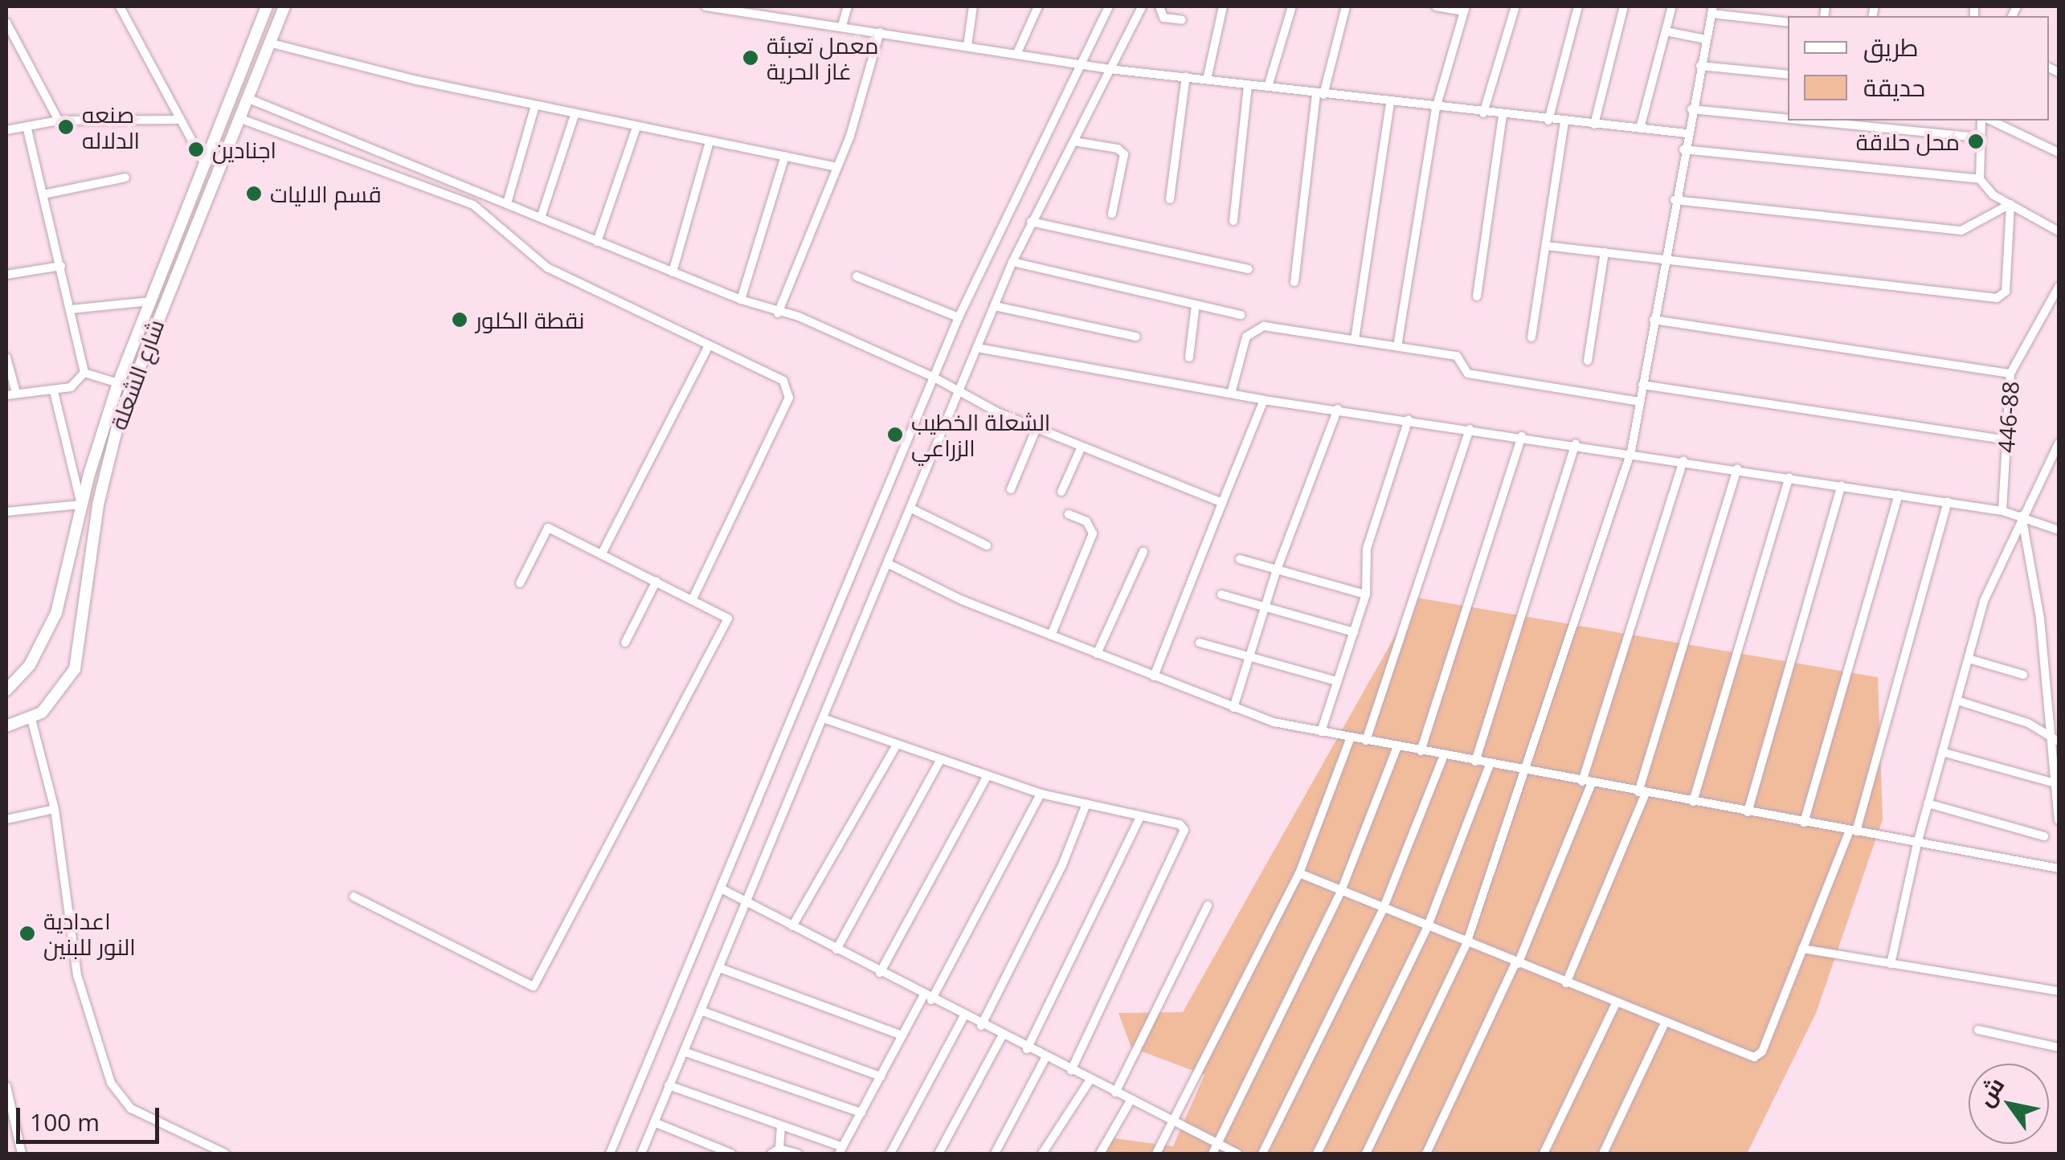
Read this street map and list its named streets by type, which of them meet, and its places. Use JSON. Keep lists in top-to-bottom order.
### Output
{
  "streets": {
    "main road": ["شارع الشعلة"],
    "street": ["446-88"]
  },
  "places": [
    "معمل تعبئة غاز الحرية",
    "صنعه الدلاله",
    "محل حلاقة",
    "اجنادين",
    "قسم الاليات",
    "نقطة الكلور",
    "الشعلة الخطيب الزراعي",
    "اعدادية النور للبنين"
  ],
  "legend": ["طريق", "حديقة"],
  "scale_bar": "100 m",
  "north": "top left"
}
